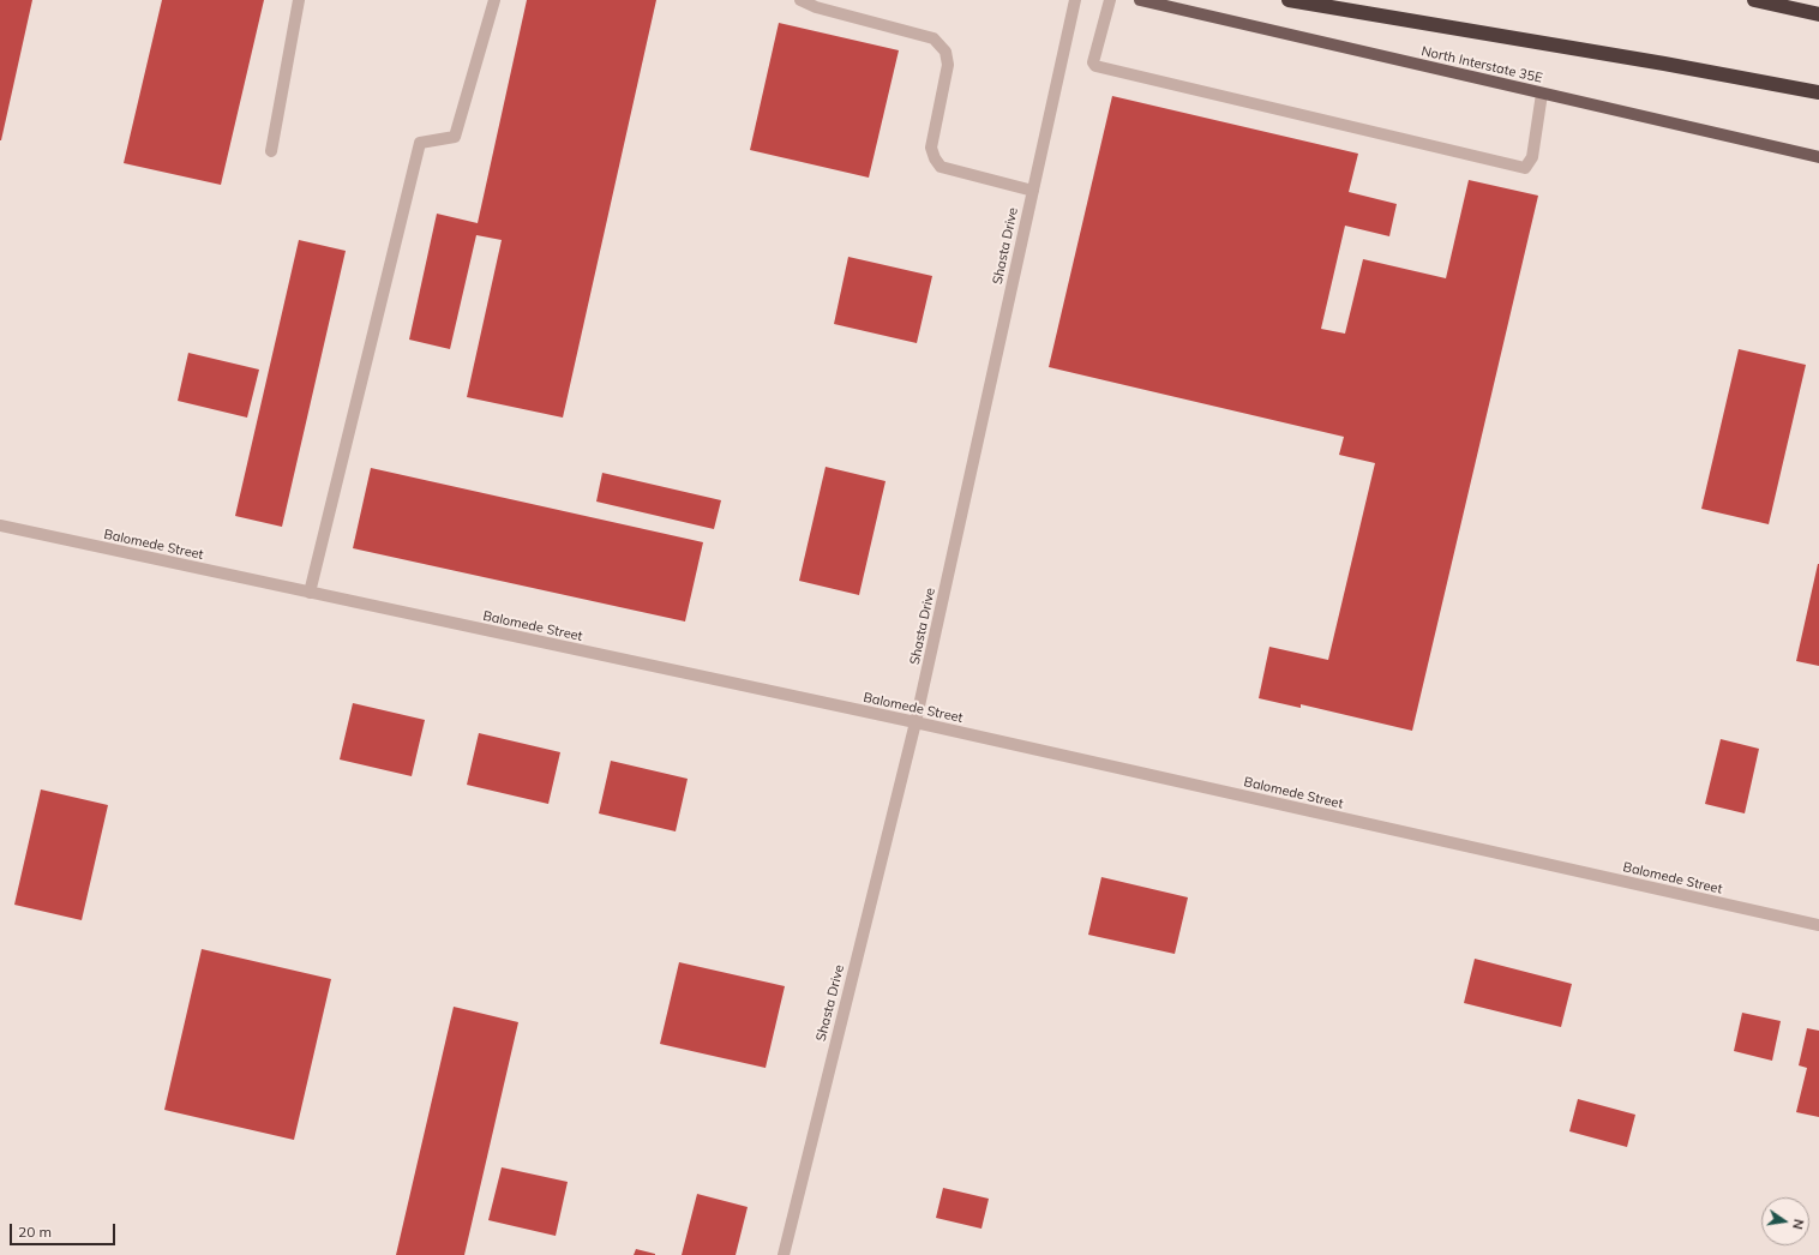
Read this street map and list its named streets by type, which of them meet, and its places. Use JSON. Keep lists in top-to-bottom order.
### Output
{
  "streets": {
    "main road": ["North Interstate 35E"],
    "street": ["Shasta Drive", "Balomede Street"]
  },
  "crossings": [
    ["Shasta Drive", "Balomede Street"]
  ],
  "scale_bar": "20 m",
  "north": "right"
}
